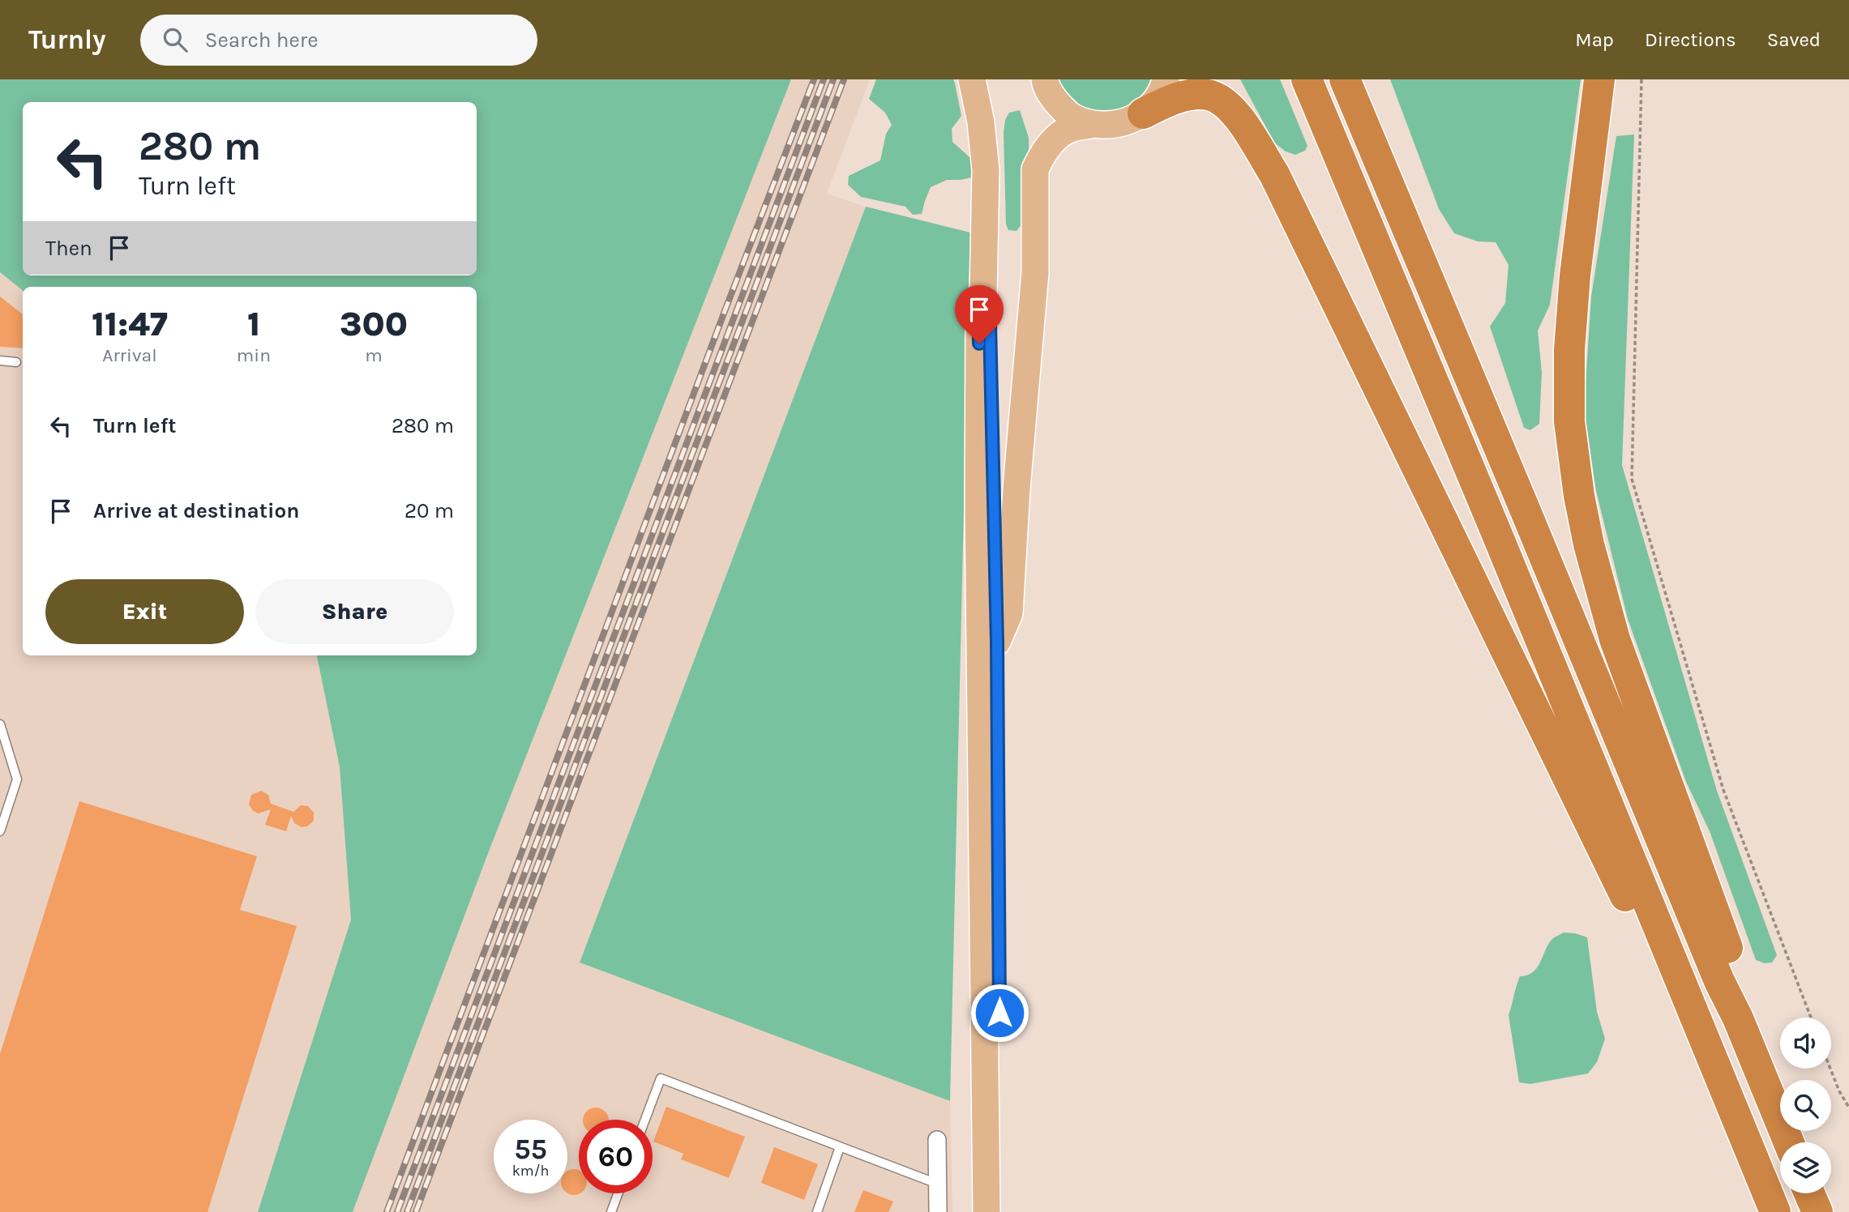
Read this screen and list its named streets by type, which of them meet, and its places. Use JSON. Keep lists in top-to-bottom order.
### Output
{
  "page": {
    "header": "Turnly",
    "search": "Search here",
    "nav": ["Map", "Directions", "Saved"],
    "turn": ["280 m", "Turn left"],
    "then": "Then",
    "eta": [
      "11:47",
      "Arrival",
      "1",
      "min",
      "300",
      "m"
    ],
    "list": [
      {
        "name": "Turn left",
        "value": "280 m"
      },
      {
        "name": "Arrive at destination",
        "value": "20 m"
      }
    ],
    "buttons": ["Exit", "Share"],
    "speed": "55 km/h",
    "limit": "60"
  }
}
